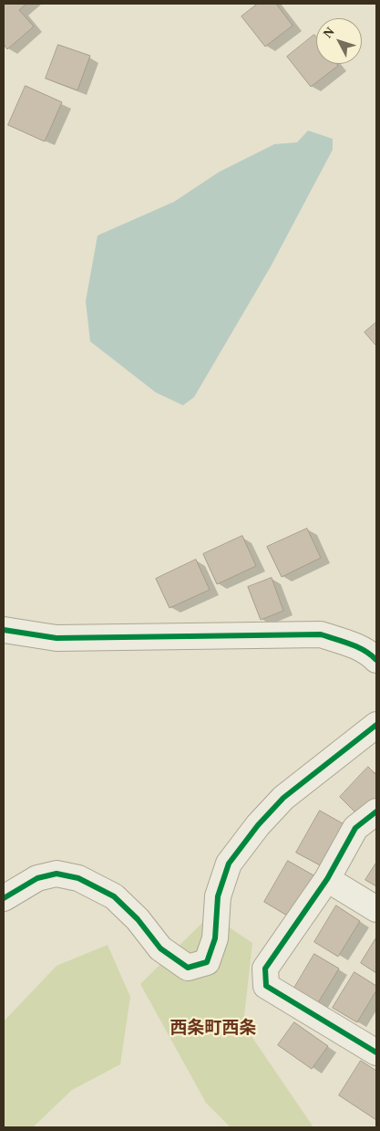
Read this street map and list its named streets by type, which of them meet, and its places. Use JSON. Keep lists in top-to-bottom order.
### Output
{
  "districts": ["西条町西条"],
  "north": "top left"
}
